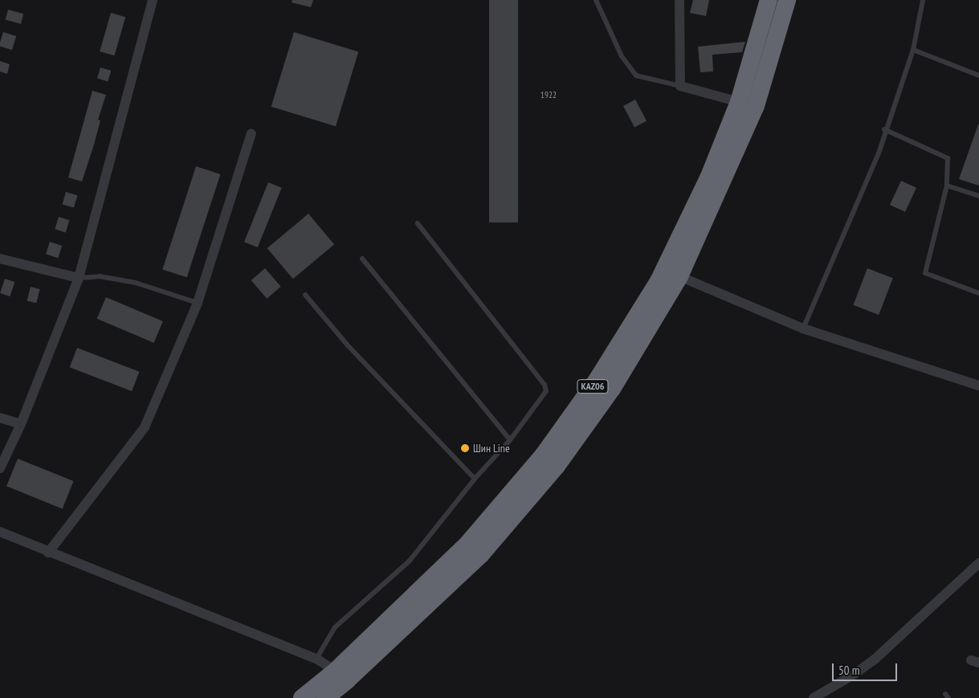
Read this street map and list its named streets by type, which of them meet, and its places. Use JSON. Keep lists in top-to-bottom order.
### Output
{
  "streets": {
    "highway": ["KАZ06"]
  },
  "places": ["Шин Line"],
  "house_numbers": ["1922"],
  "scale_bar": "50 m"
}
